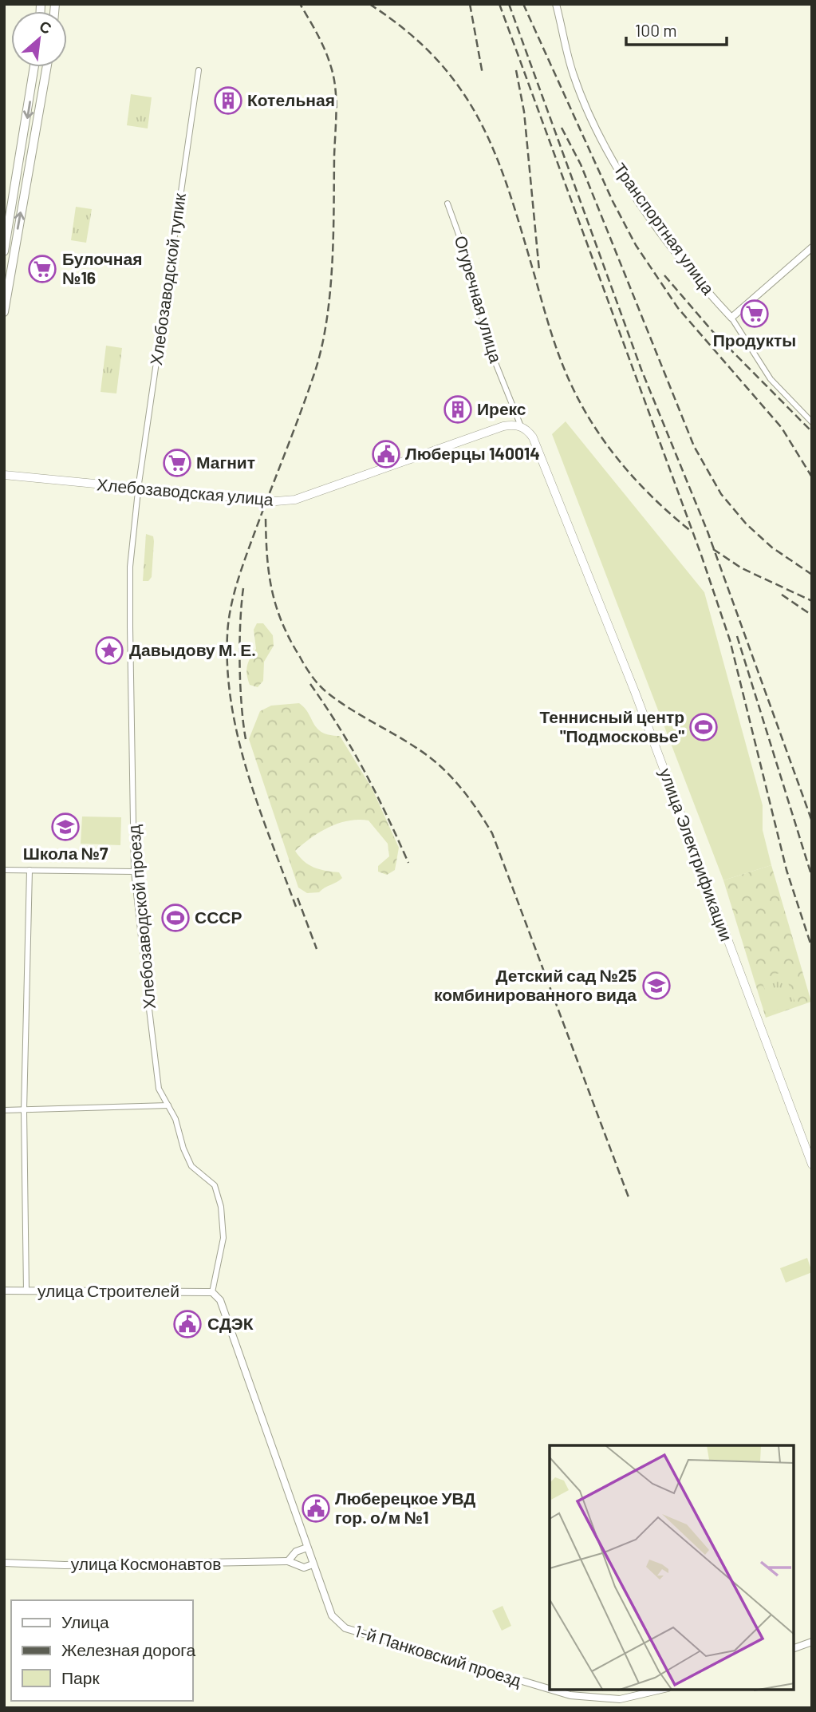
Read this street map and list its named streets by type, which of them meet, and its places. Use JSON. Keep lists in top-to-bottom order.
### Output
{
  "streets": {
    "main road": ["Хлебозаводская улица", "улица Электрификации"],
    "street": [
      "Транспортная улица",
      "Хлебозаводской тупик",
      "Огуречная улица",
      "Хлебозаводской проезд",
      "улица Строителей",
      "улица Космонавтов",
      "1-й Панковский проезд"
    ]
  },
  "crossings": [
    ["Хлебозаводской тупик", "Хлебозаводская улица"],
    ["Хлебозаводской тупик", "Хлебозаводской проезд"],
    ["Огуречная улица", "Хлебозаводская улица"],
    ["Огуречная улица", "улица Электрификации"],
    ["Хлебозаводская улица", "улица Электрификации"],
    ["Хлебозаводская улица", "Хлебозаводской проезд"],
    ["Хлебозаводской проезд", "улица Строителей"],
    ["Хлебозаводской проезд", "1-й Панковский проезд"],
    ["улица Строителей", "1-й Панковский проезд"]
  ],
  "places": {
    "building": ["Котельная", "Ирекс"],
    "supermarket": ["Булочная №16", "Продукты", "Магнит"],
    "public building": ["Люберцы 140014", "СДЭК", "Люберецкое УВД гор. о/м №1"],
    "place": ["Давыдову М. Е."],
    "sports": ["Теннисный центр \"Подмосковье\"", "СССР"],
    "school or university": ["Школа №7", "Детский сад №25 комбинированного вида"]
  },
  "legend": ["Улица", "Железная дорога", "Парк"],
  "scale_bar": "100 m",
  "north": "top right"
}
